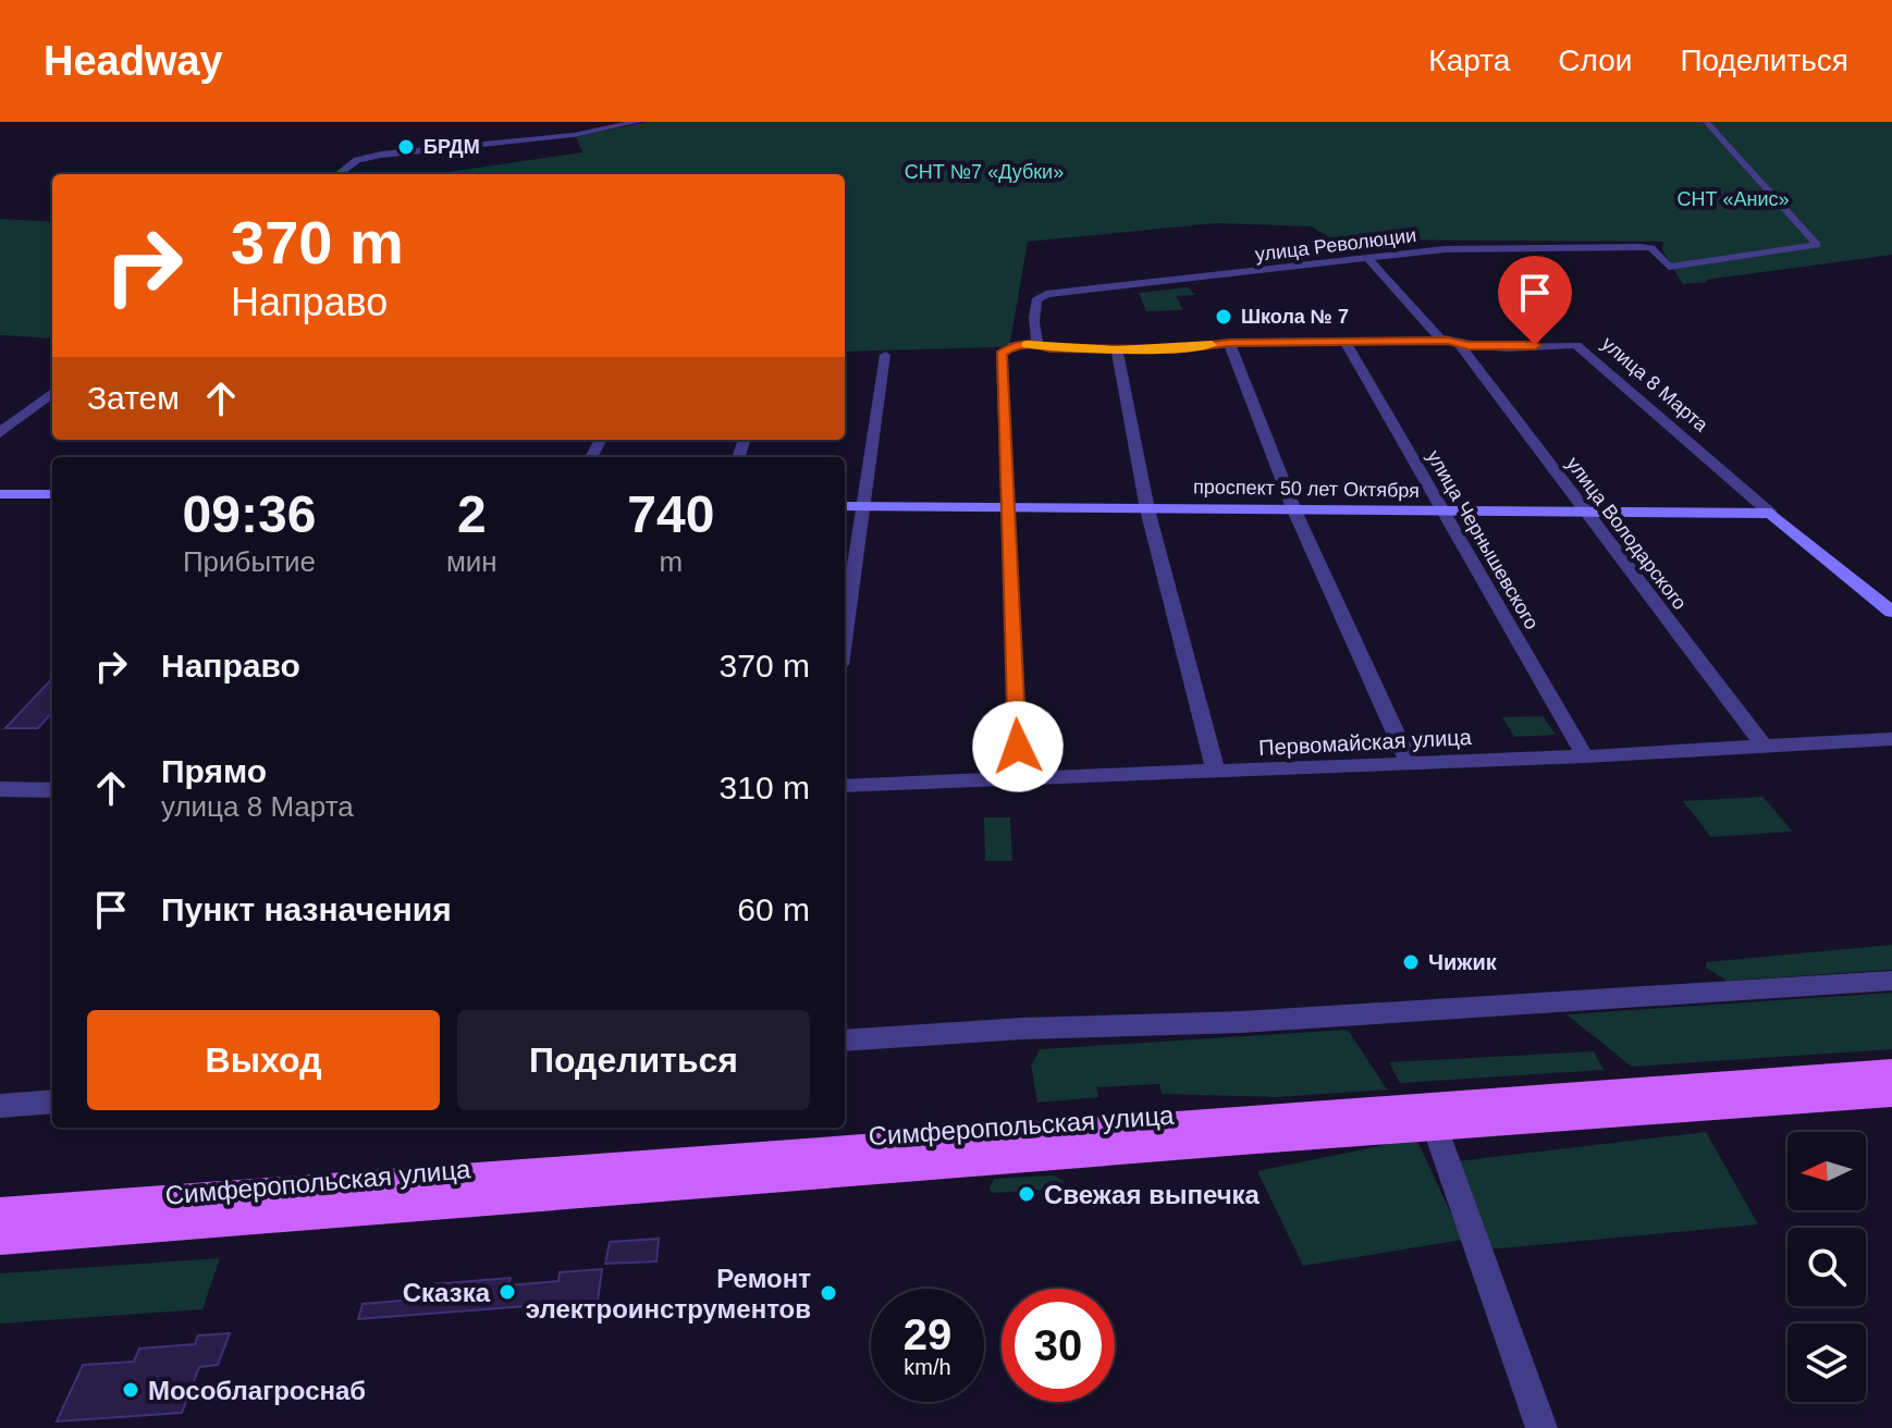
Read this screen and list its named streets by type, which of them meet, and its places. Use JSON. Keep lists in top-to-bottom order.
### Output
{
  "streets": {
    "main road": ["улица 8 Марта", "проспект 50 лет Октября", "Симферопольская улица"],
    "street": [
      "улица Революции",
      "улица Володарского",
      "улица Чернышевского",
      "Первомайская улица"
    ]
  },
  "crossings": [
    ["улица Революции", "улица 8 Марта"],
    ["улица 8 Марта", "проспект 50 лет Октября"],
    ["улица 8 Марта", "улица Володарского"],
    ["улица 8 Марта", "улица Чернышевского"],
    ["проспект 50 лет Октября", "улица Володарского"],
    ["проспект 50 лет Октября", "улица Чернышевского"],
    ["улица Володарского", "Первомайская улица"],
    ["улица Чернышевского", "Первомайская улица"]
  ],
  "parks": ["СНТ №7 «Дубки»", "СНТ «Анис»"],
  "places": [
    "БРДМ",
    "Школа № 7",
    "Чижик",
    "Свежая выпечка",
    "Сказка",
    "Ремонт электроинструментов",
    "Мособлагроснаб"
  ],
  "north": "left",
  "page": {
    "header": "Headway",
    "nav": ["Карта", "Слои", "Поделиться"],
    "turn": ["370 m", "Направо"],
    "then": "Затем",
    "eta": [
      "09:36",
      "Прибытие",
      "2",
      "мин",
      "740",
      "m"
    ],
    "list": [
      {
        "name": "Направо",
        "value": "370 m"
      },
      {
        "name": "Прямо",
        "note": "улица 8 Марта",
        "value": "310 m"
      },
      {
        "name": "Пункт назначения",
        "value": "60 m"
      }
    ],
    "buttons": ["Выход", "Поделиться"],
    "speed": "29 km/h",
    "limit": "30"
  }
}
